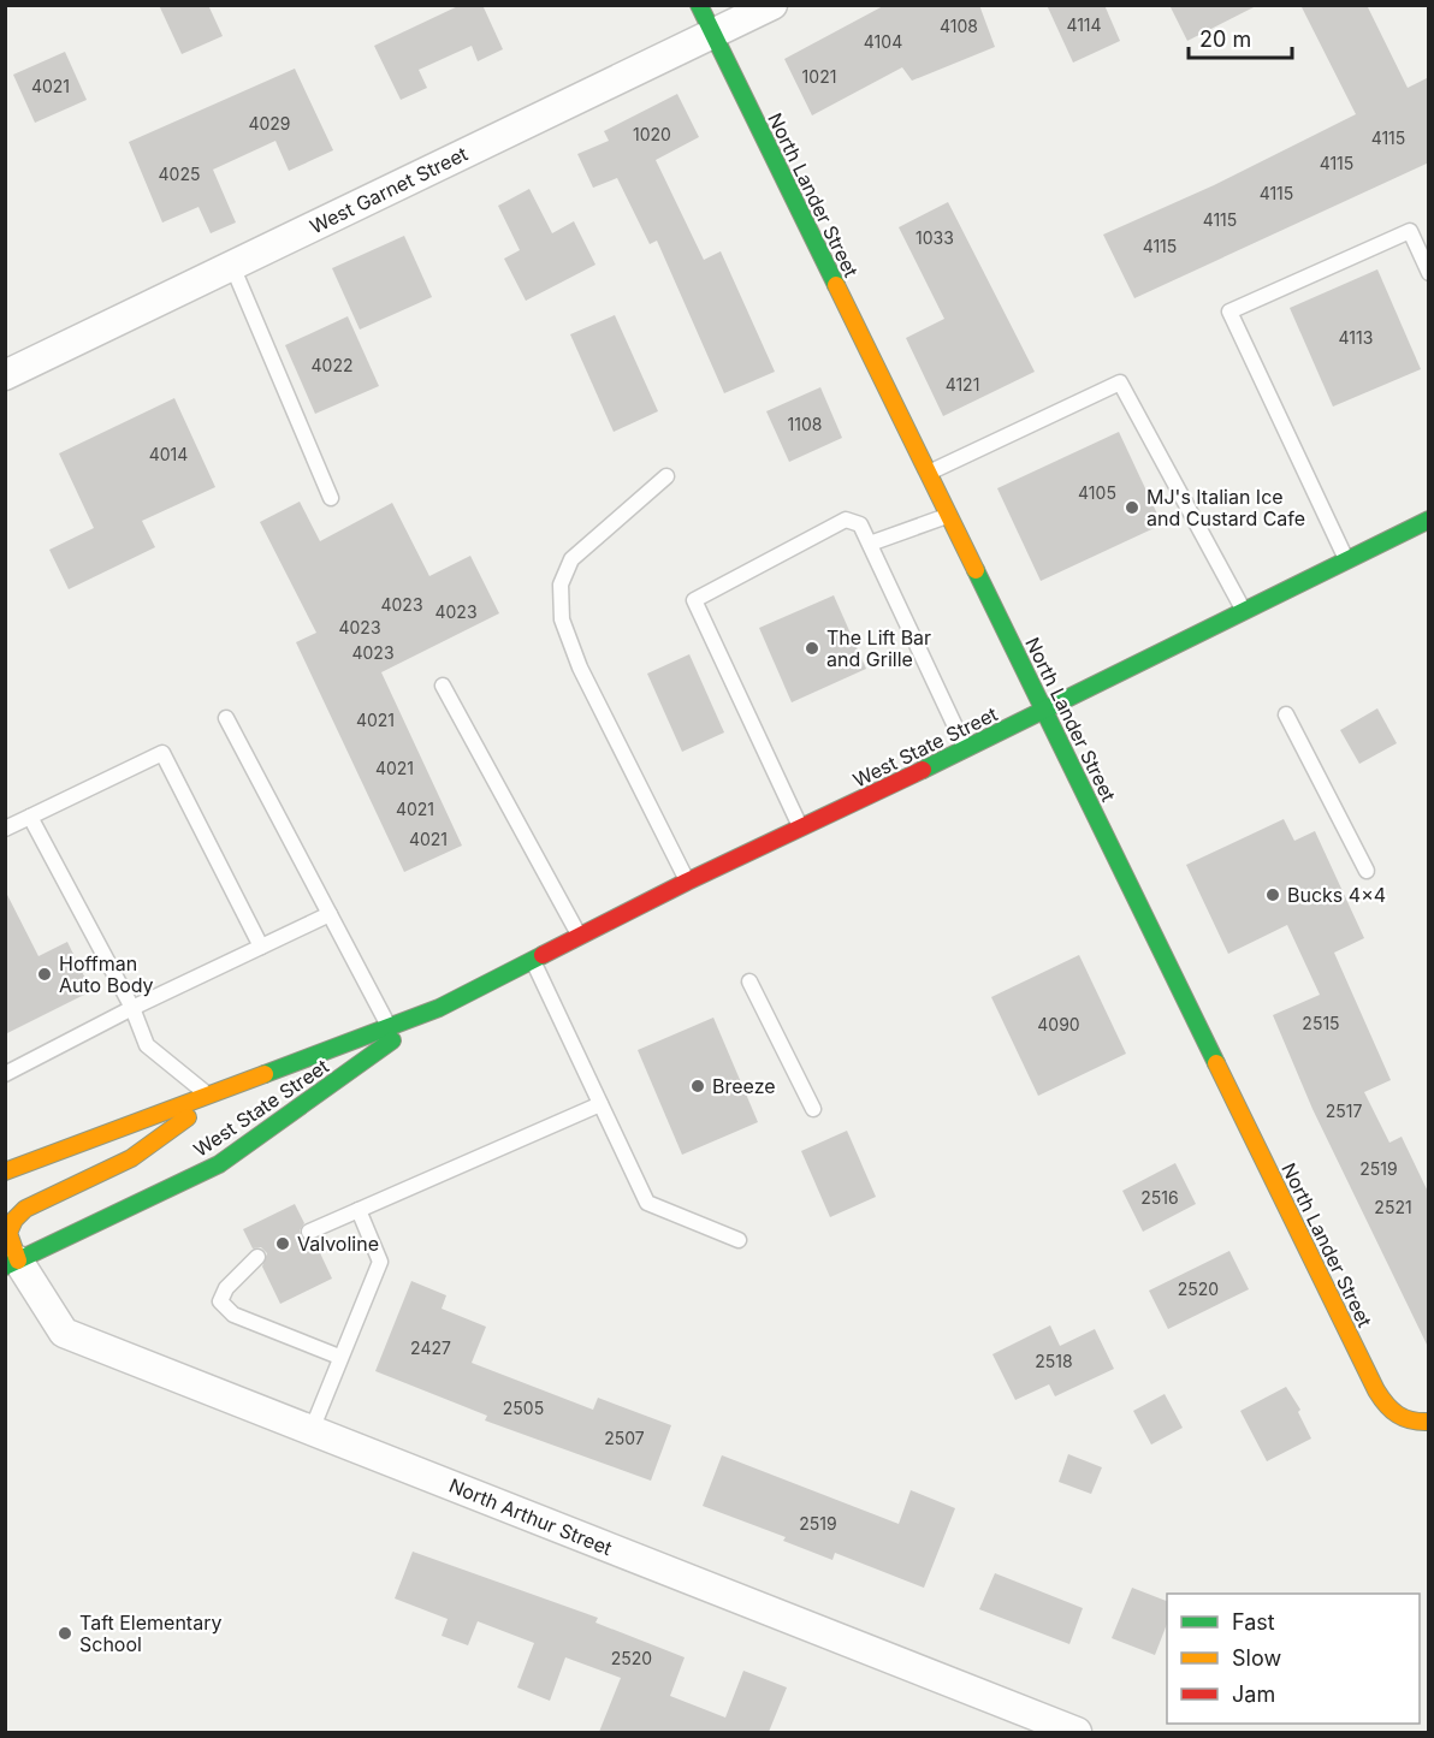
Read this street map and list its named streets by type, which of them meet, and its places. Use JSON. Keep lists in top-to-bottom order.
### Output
{
  "streets": {
    "main road": ["North Lander Street", "West State Street"],
    "street": ["West Garnet Street", "North Arthur Street"]
  },
  "crossings": [
    ["West Garnet Street", "North Lander Street"],
    ["North Lander Street", "West State Street"],
    ["West State Street", "North Arthur Street"]
  ],
  "places": [
    "MJ's Italian Ice and Custard Cafe",
    "The Lift Bar and Grille",
    "Bucks 4x4",
    "Hoffman Auto Body",
    "Breeze",
    "Valvoline",
    "Taft Elementary School"
  ],
  "house_numbers": [
    "4114",
    "4108",
    "4104",
    "1021",
    "4021",
    "4029",
    "1020",
    "4115",
    "4115",
    "4025",
    "4115",
    "4115",
    "1033",
    "4115",
    "4113",
    "4022",
    "4121",
    "1108",
    "4014",
    "4105",
    "4023",
    "4023",
    "4023",
    "4023",
    "4021",
    "4021",
    "4021",
    "4021",
    "2515",
    "4090",
    "2517",
    "2519",
    "2516",
    "2521",
    "2520",
    "2427",
    "2518",
    "2505",
    "2507",
    "2519",
    "2520"
  ],
  "legend": ["Fast", "Slow", "Jam"],
  "scale_bar": "20 m"
}
